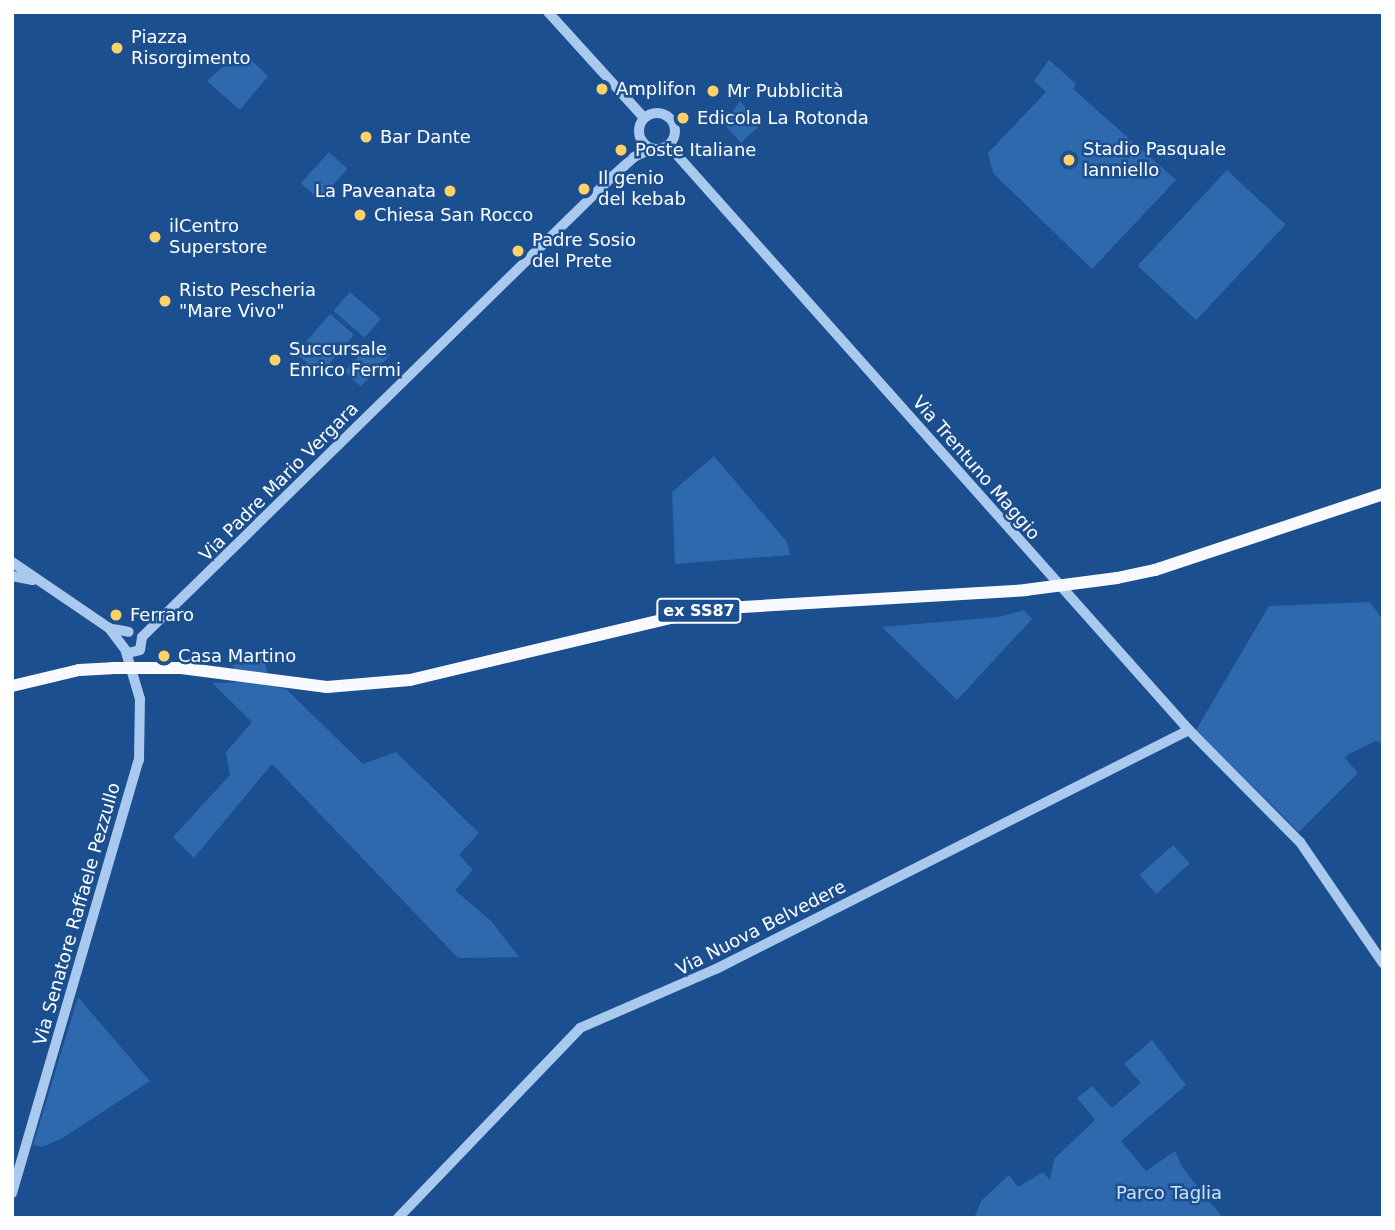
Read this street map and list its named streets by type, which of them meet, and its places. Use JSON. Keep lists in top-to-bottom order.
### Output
{
  "streets": {
    "highway": ["ex SS87"],
    "street": [
      "Via Trentuno Maggio",
      "Via Padre Mario Vergara",
      "Via Senatore Raffaele Pezzullo",
      "Via Nuova Belvedere"
    ]
  },
  "crossings": [
    ["Via Trentuno Maggio", "Via Padre Mario Vergara"],
    ["Via Trentuno Maggio", "Via Nuova Belvedere"],
    ["Via Padre Mario Vergara", "Via Senatore Raffaele Pezzullo"]
  ],
  "parks": ["Parco Taglia"],
  "places": [
    "Piazza Risorgimento",
    "Amplifon",
    "Mr Pubblicità",
    "Edicola La Rotonda",
    "Bar Dante",
    "Poste Italiane",
    "Stadio Pasquale Ianniello",
    "Il genio del kebab",
    "La Paveanata",
    "Chiesa San Rocco",
    "ilCentro Superstore",
    "Padre Sosio del Prete",
    "Risto Pescheria \"Mare Vivo\"",
    "Succursale Enrico Fermi",
    "Ferraro",
    "Casa Martino"
  ]
}
